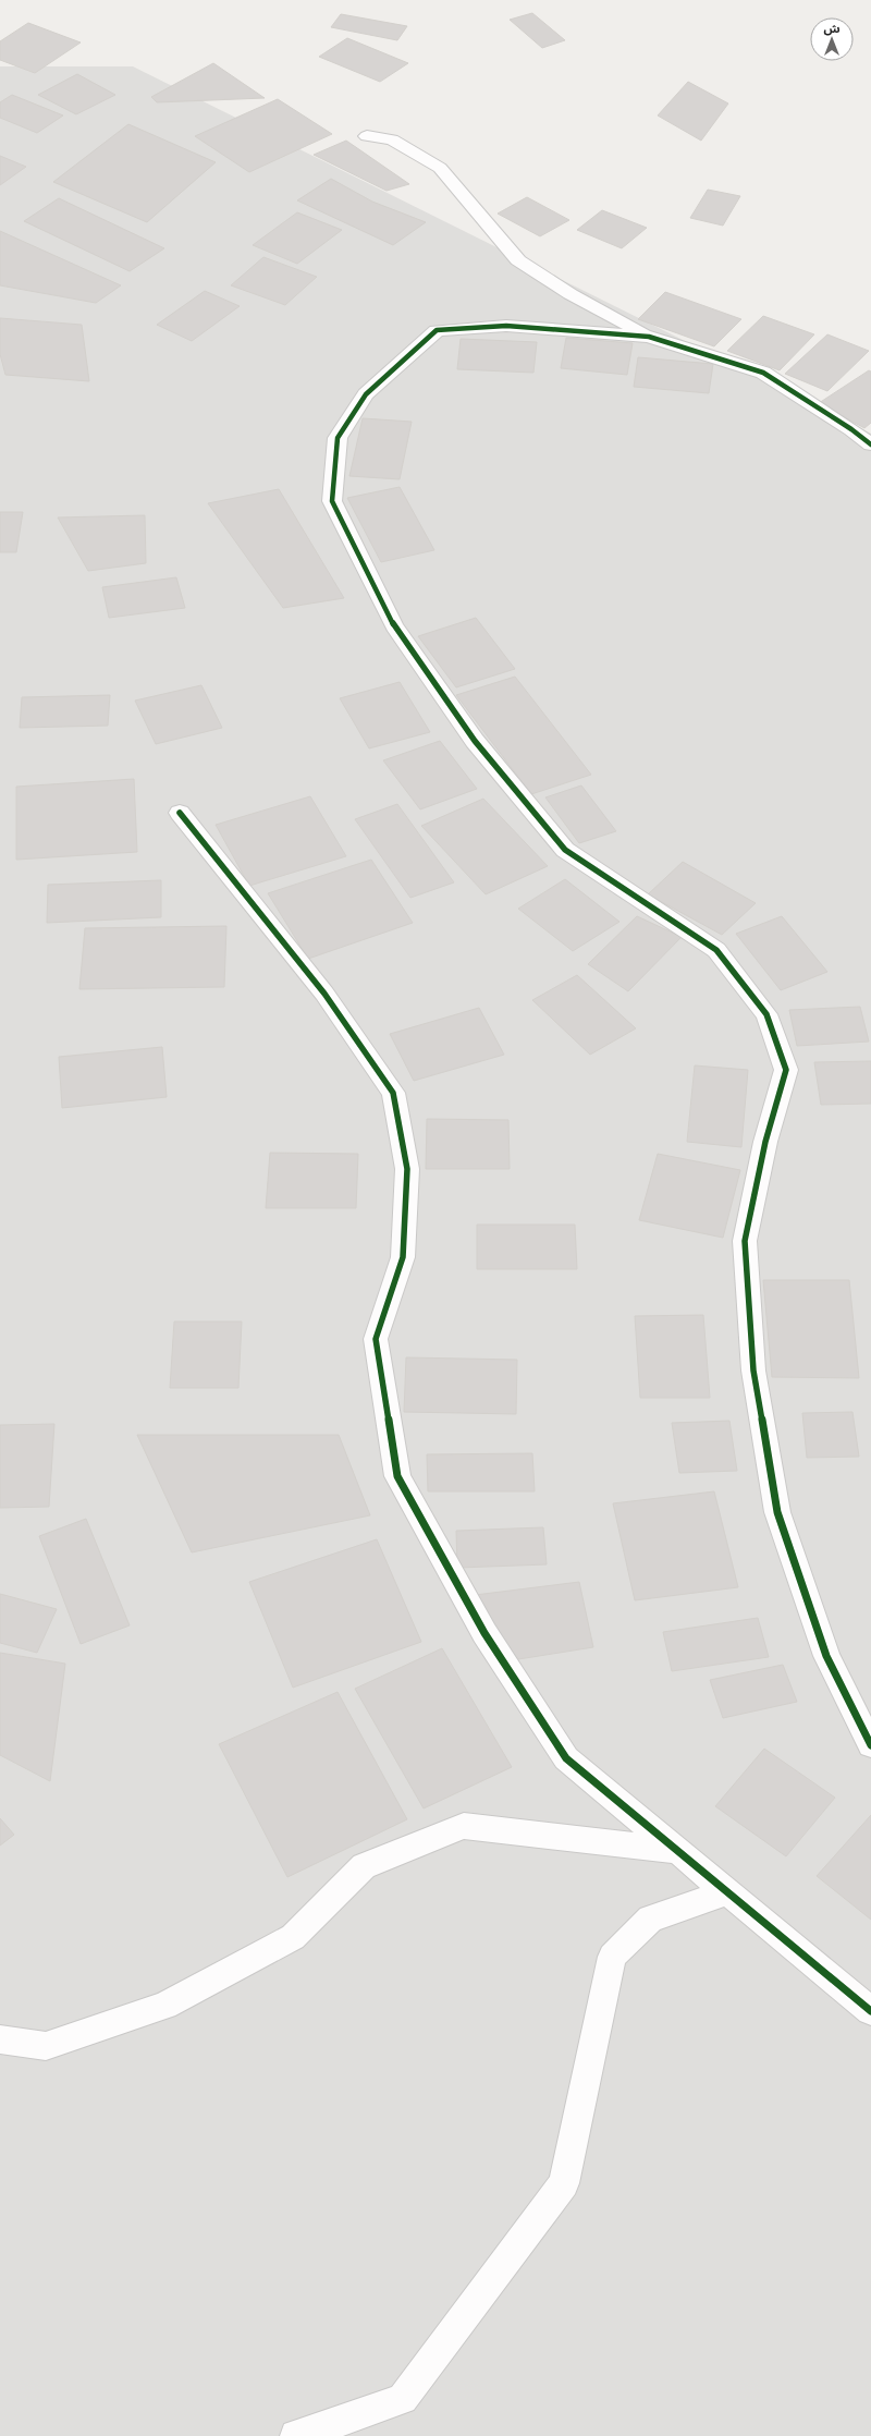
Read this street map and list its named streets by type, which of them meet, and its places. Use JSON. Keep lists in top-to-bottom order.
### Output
{
  "north": "top"
}
